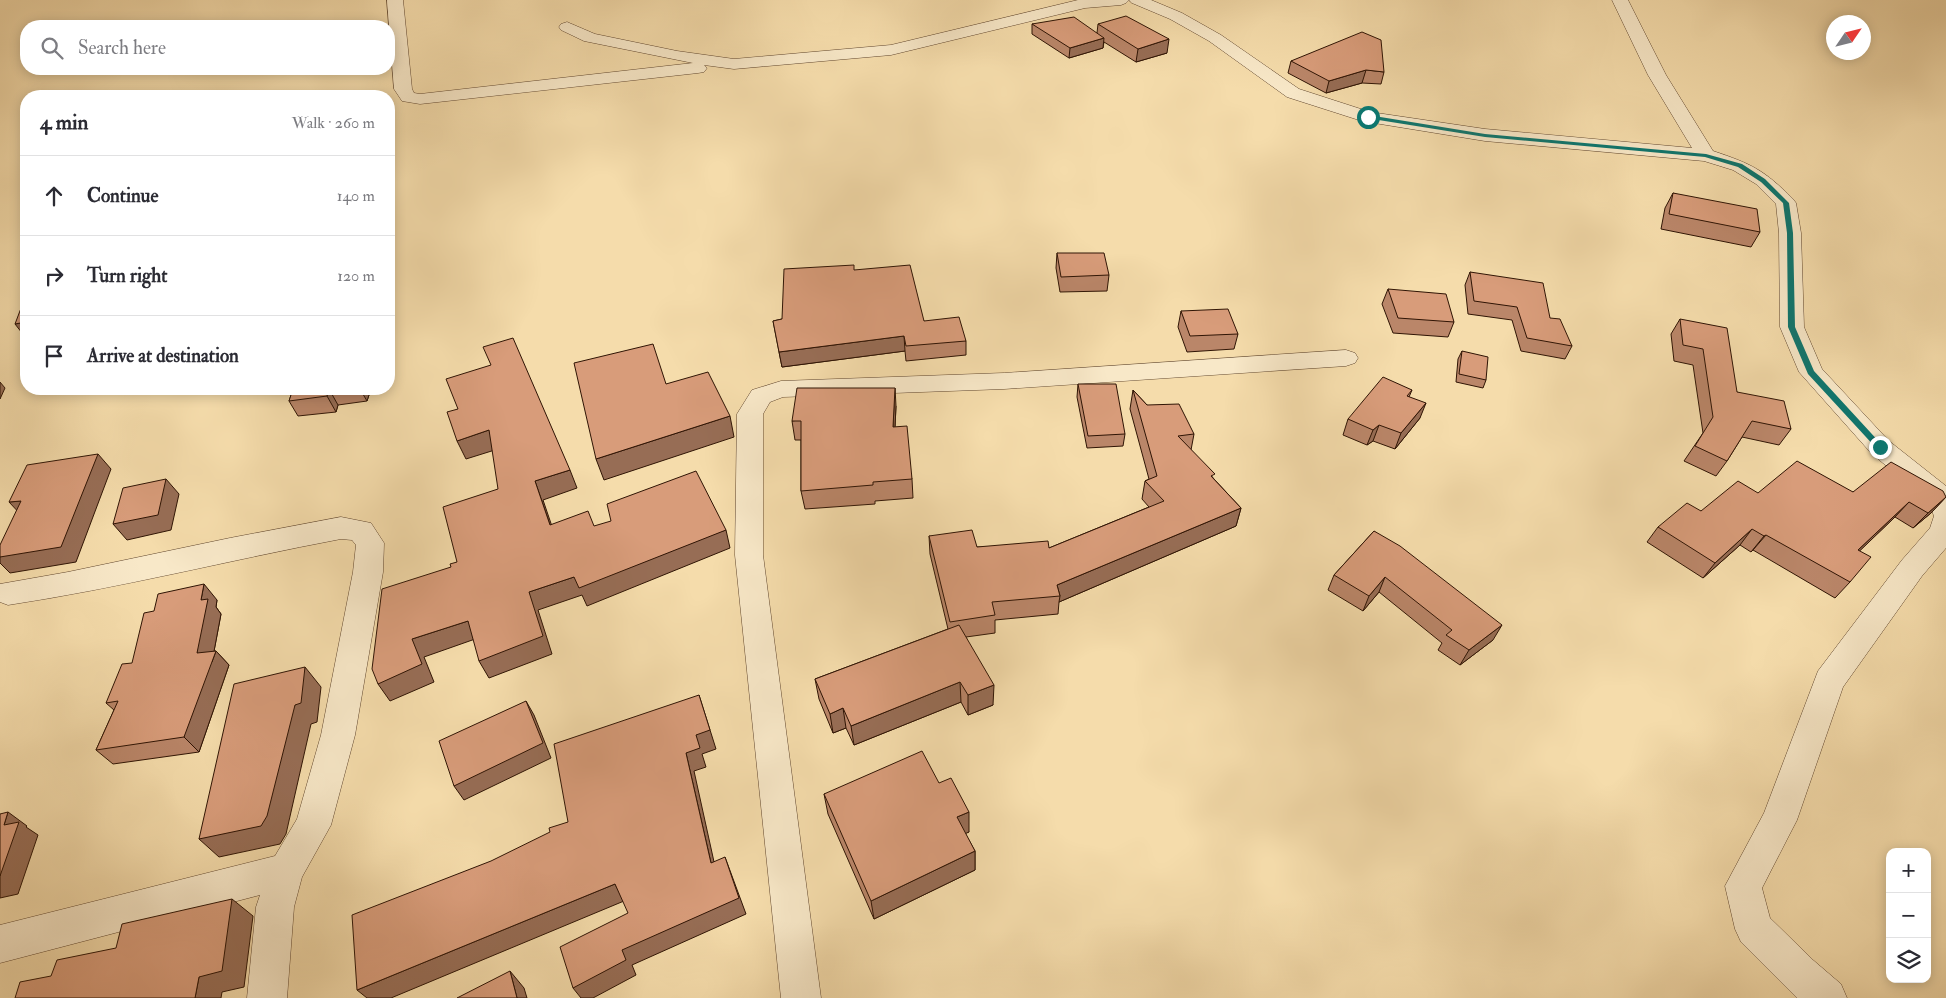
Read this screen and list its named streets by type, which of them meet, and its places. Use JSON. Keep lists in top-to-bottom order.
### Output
{
  "north": "top right",
  "page": {
    "search": "Search here",
    "heading": ["4 min", "Walk · 260 m"],
    "list": [
      ["Continue", "140 m"],
      ["Turn right", "120 m"],
      "Arrive at destination"
    ],
    "map_buttons": ["+", "−"]
  }
}
